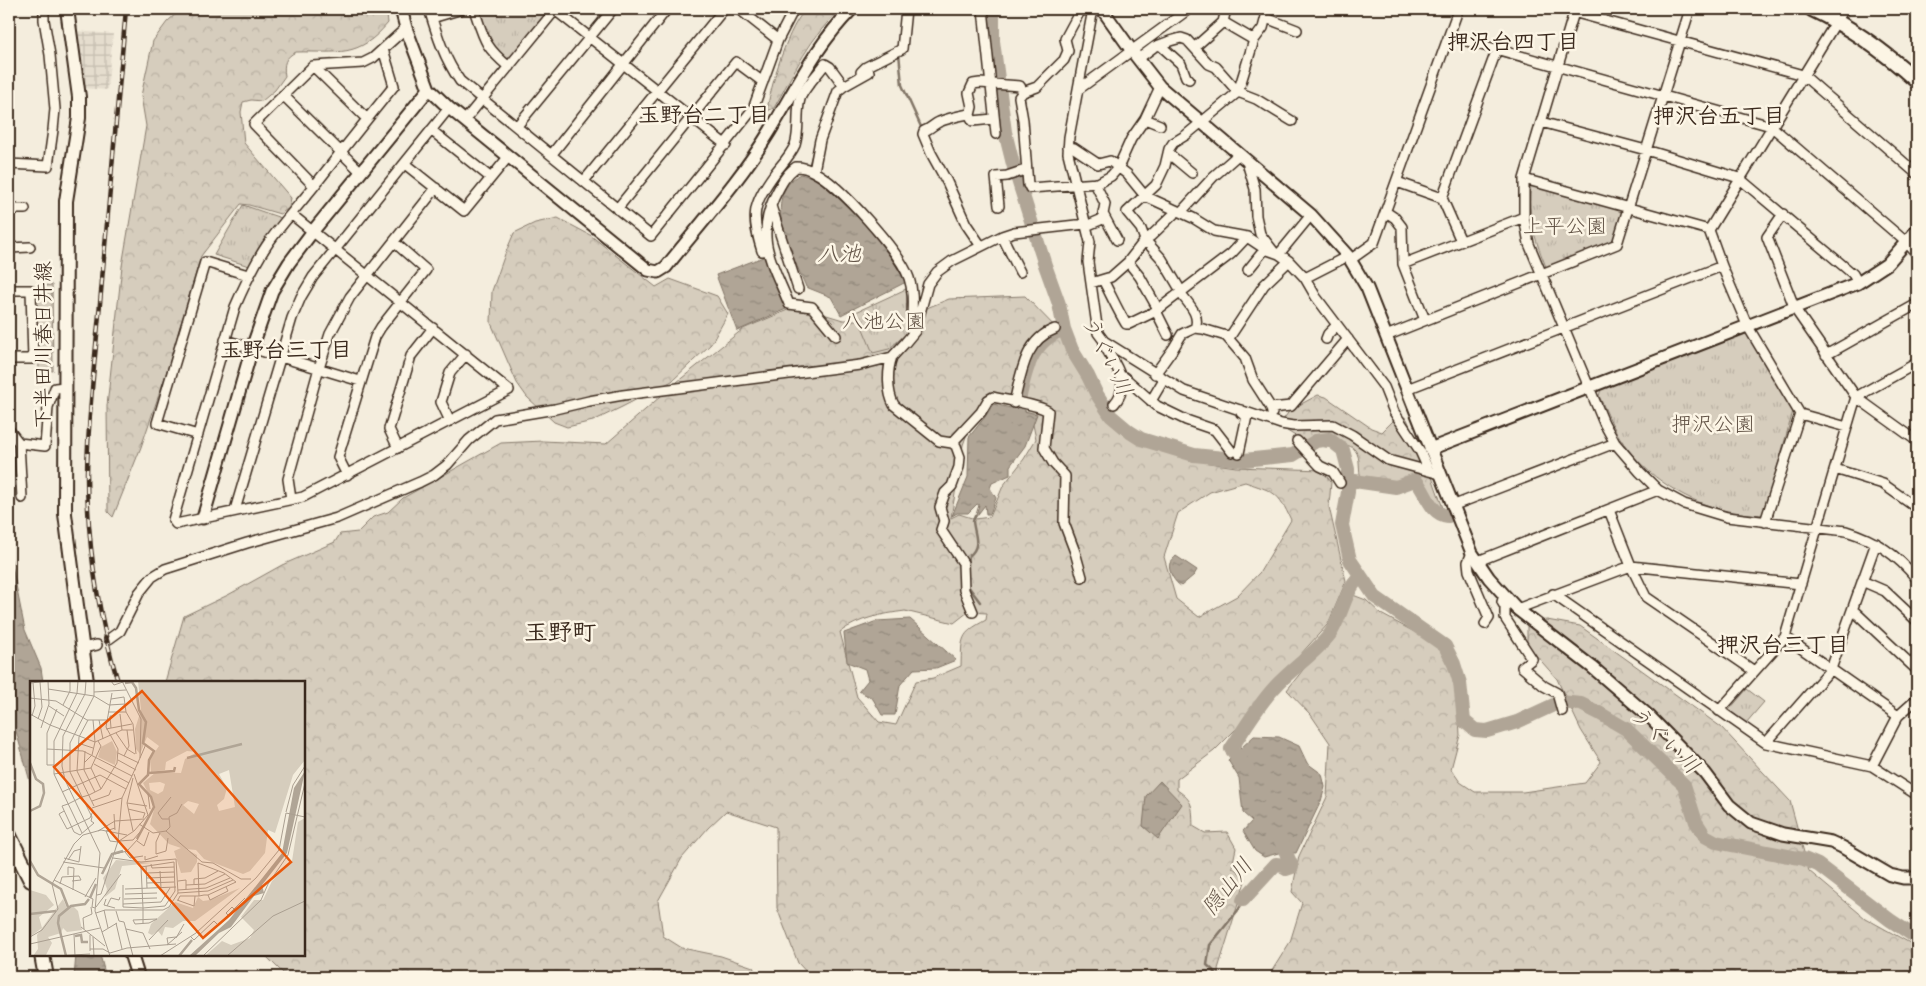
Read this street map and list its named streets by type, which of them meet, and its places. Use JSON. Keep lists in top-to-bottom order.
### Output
{
  "streets": {
    "main road": ["下半田川春日井線"]
  },
  "districts": [
    "押沢台四丁目",
    "玉野台二丁目",
    "押沢台五丁目",
    "玉野台三丁目",
    "玉野町",
    "押沢台三丁目"
  ],
  "water": ["八池", "うぐい川", "隠山川"],
  "parks": ["上平公園", "八池公園", "押沢公園"]
}
